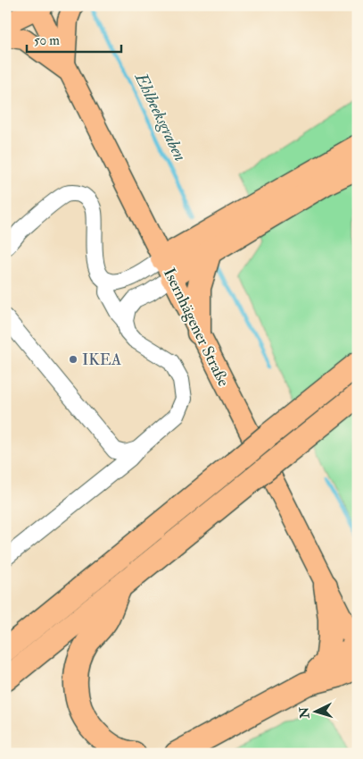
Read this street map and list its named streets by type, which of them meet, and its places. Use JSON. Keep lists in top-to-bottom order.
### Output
{
  "streets": {
    "main road": ["Isernhägener Straße"]
  },
  "water": ["Ehlbeeksgraben"],
  "places": ["IKEA"],
  "scale_bar": "50 m",
  "north": "left"
}
